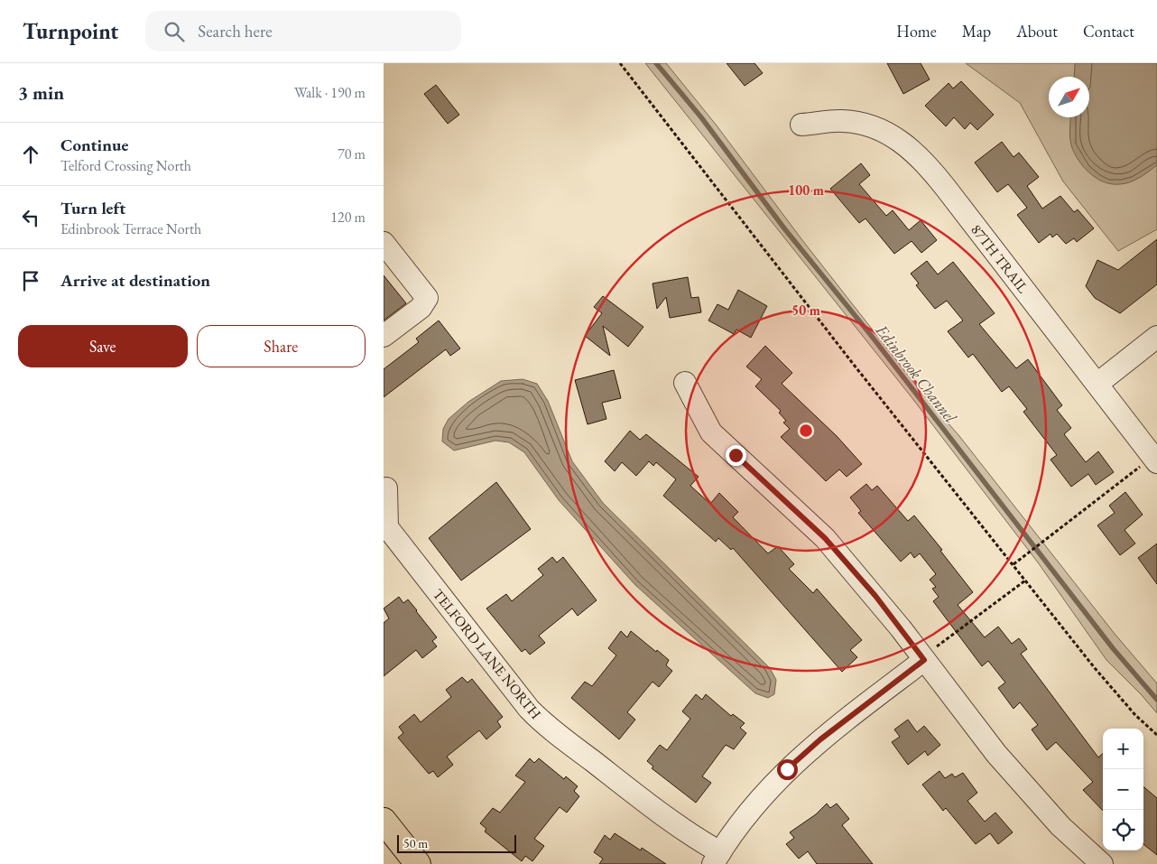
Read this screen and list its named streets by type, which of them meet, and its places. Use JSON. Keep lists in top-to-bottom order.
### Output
{
  "streets": {
    "street": ["87TH TRAIL", "TELFORD LANE NORTH"]
  },
  "water": ["Edinbrook Channel"],
  "scale_bar": "50 m",
  "north": "top right",
  "page": {
    "header": "Turnpoint",
    "search": "Search here",
    "nav": [
      "Home",
      "Map",
      "About",
      "Contact"
    ],
    "heading": ["3 min", "Walk · 190 m"],
    "list": [
      ["Continue", "Telford Crossing North", "70 m"],
      ["Turn left", "Edinbrook Terrace North", "120 m"],
      "Arrive at destination"
    ],
    "buttons": ["Save", "Share"],
    "map_buttons": ["+", "−"],
    "scale": "50 m"
  },
  "rings": ["100 m", "50 m"]
}
